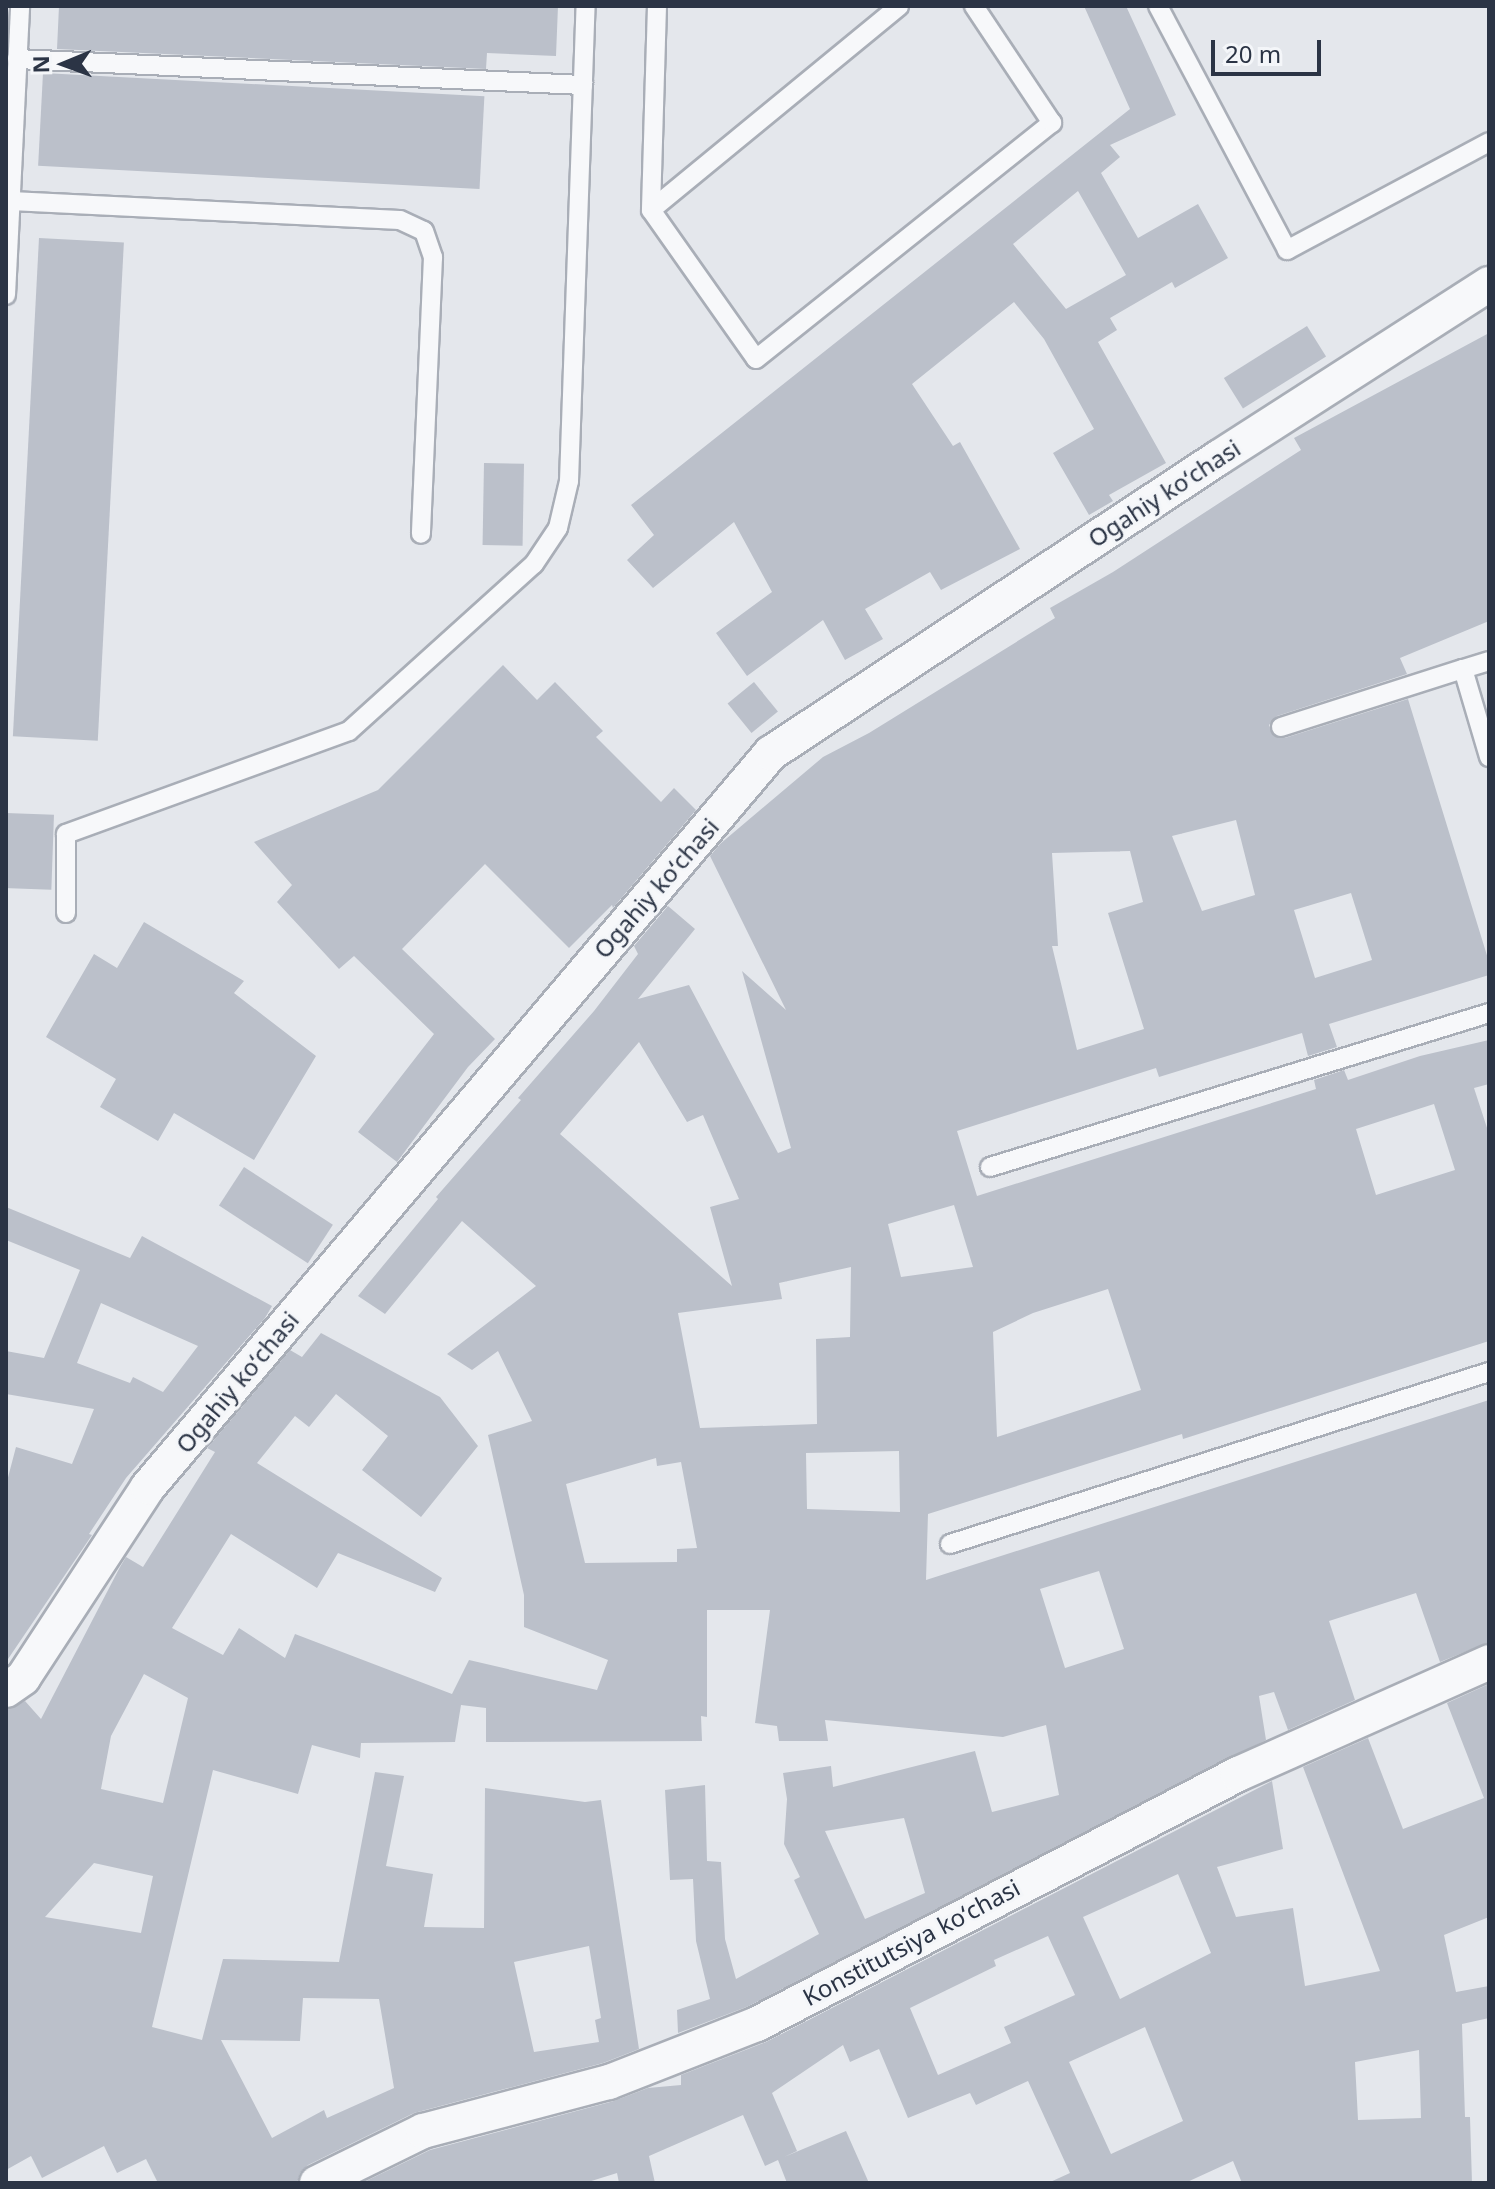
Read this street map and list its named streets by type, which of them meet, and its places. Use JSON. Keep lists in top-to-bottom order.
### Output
{
  "streets": {
    "street": ["Ogahiy koʻchasi", "Konstitutsiya koʻchasi"]
  },
  "scale_bar": "20 m",
  "north": "left"
}
